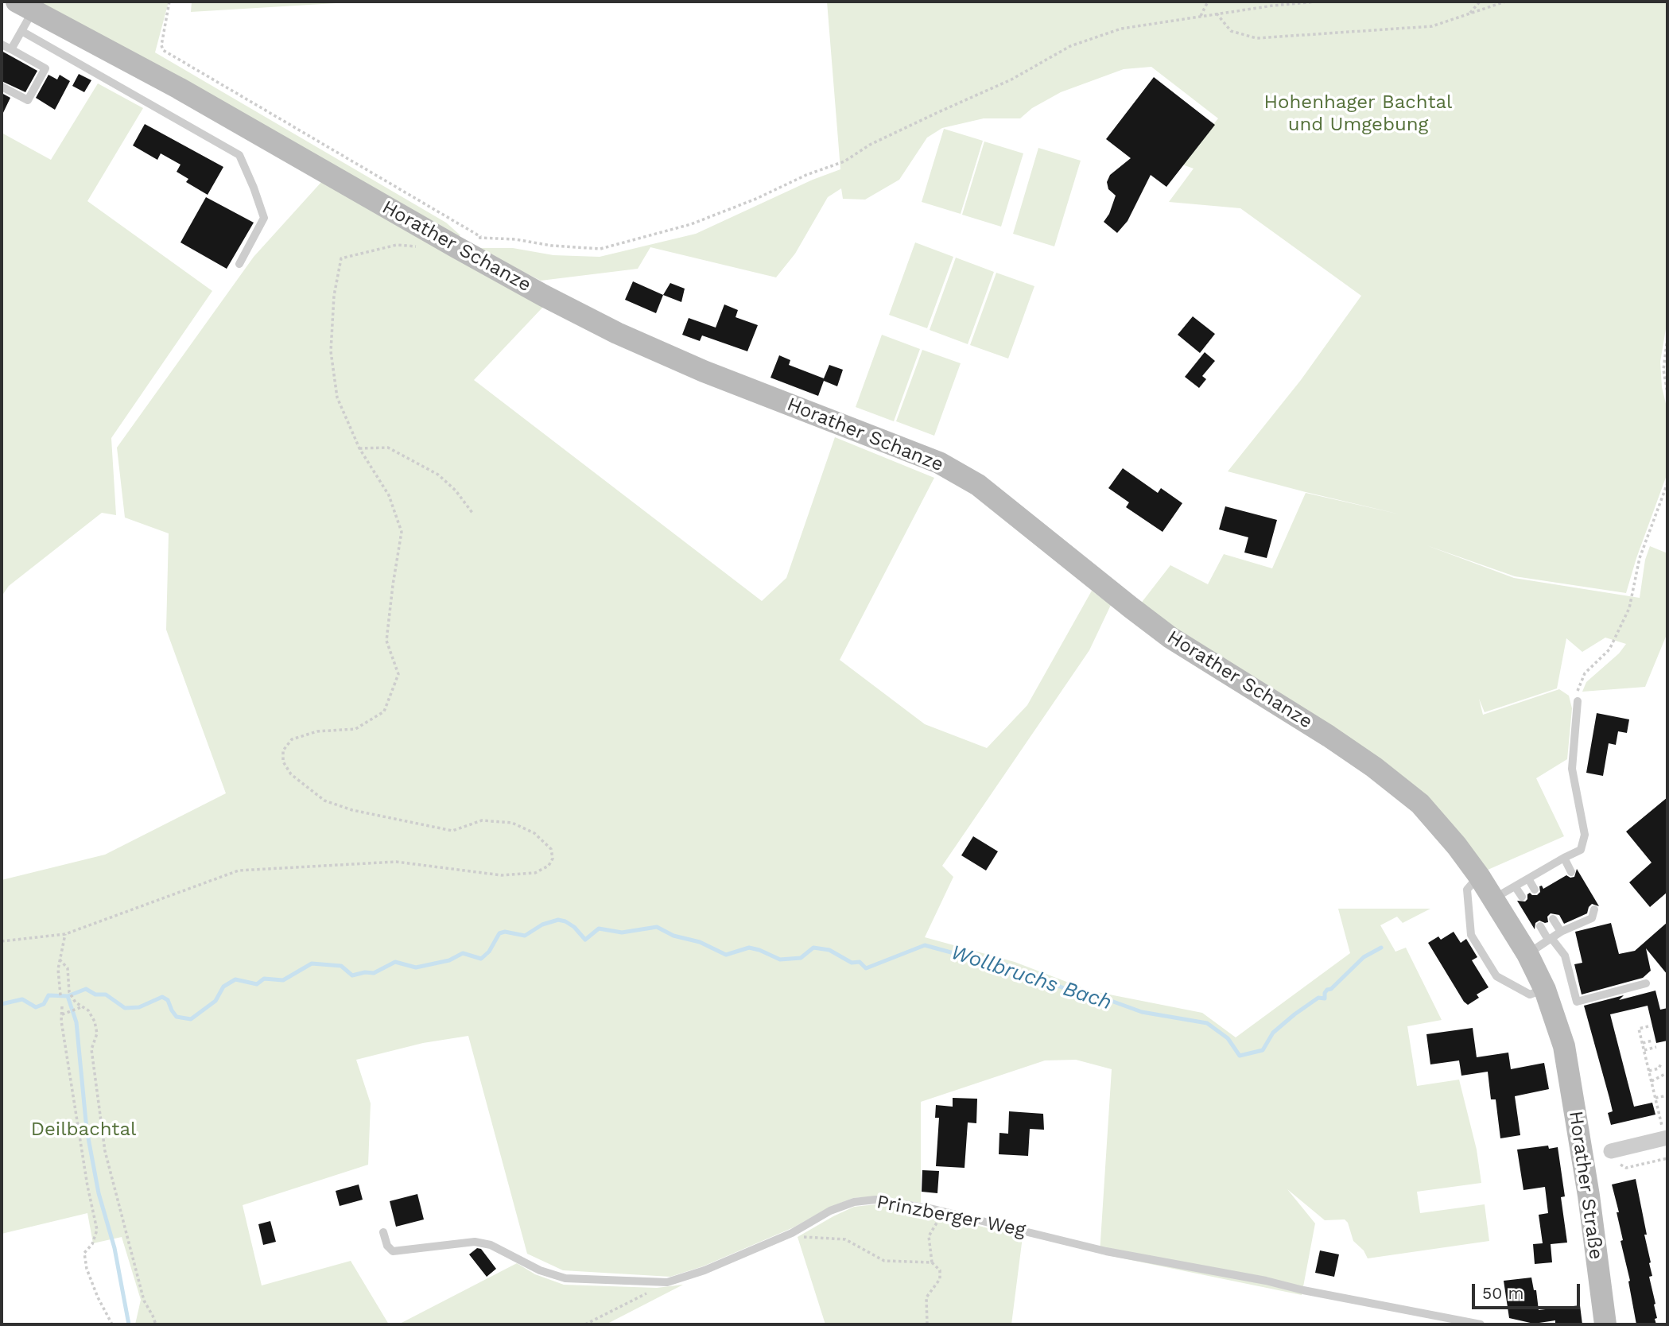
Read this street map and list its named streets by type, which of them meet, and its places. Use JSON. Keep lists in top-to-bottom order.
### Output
{
  "streets": {
    "main road": ["Horather Schanze", "Horather Straße"],
    "lane": ["Prinzberger Weg"]
  },
  "crossings": [
    ["Horather Schanze", "Horather Straße"]
  ],
  "water": ["Wollbruchs Bach"],
  "parks": ["Hohenhager Bachtal und Umgebung", "Deilbachtal"],
  "scale_bar": "50 m"
}
